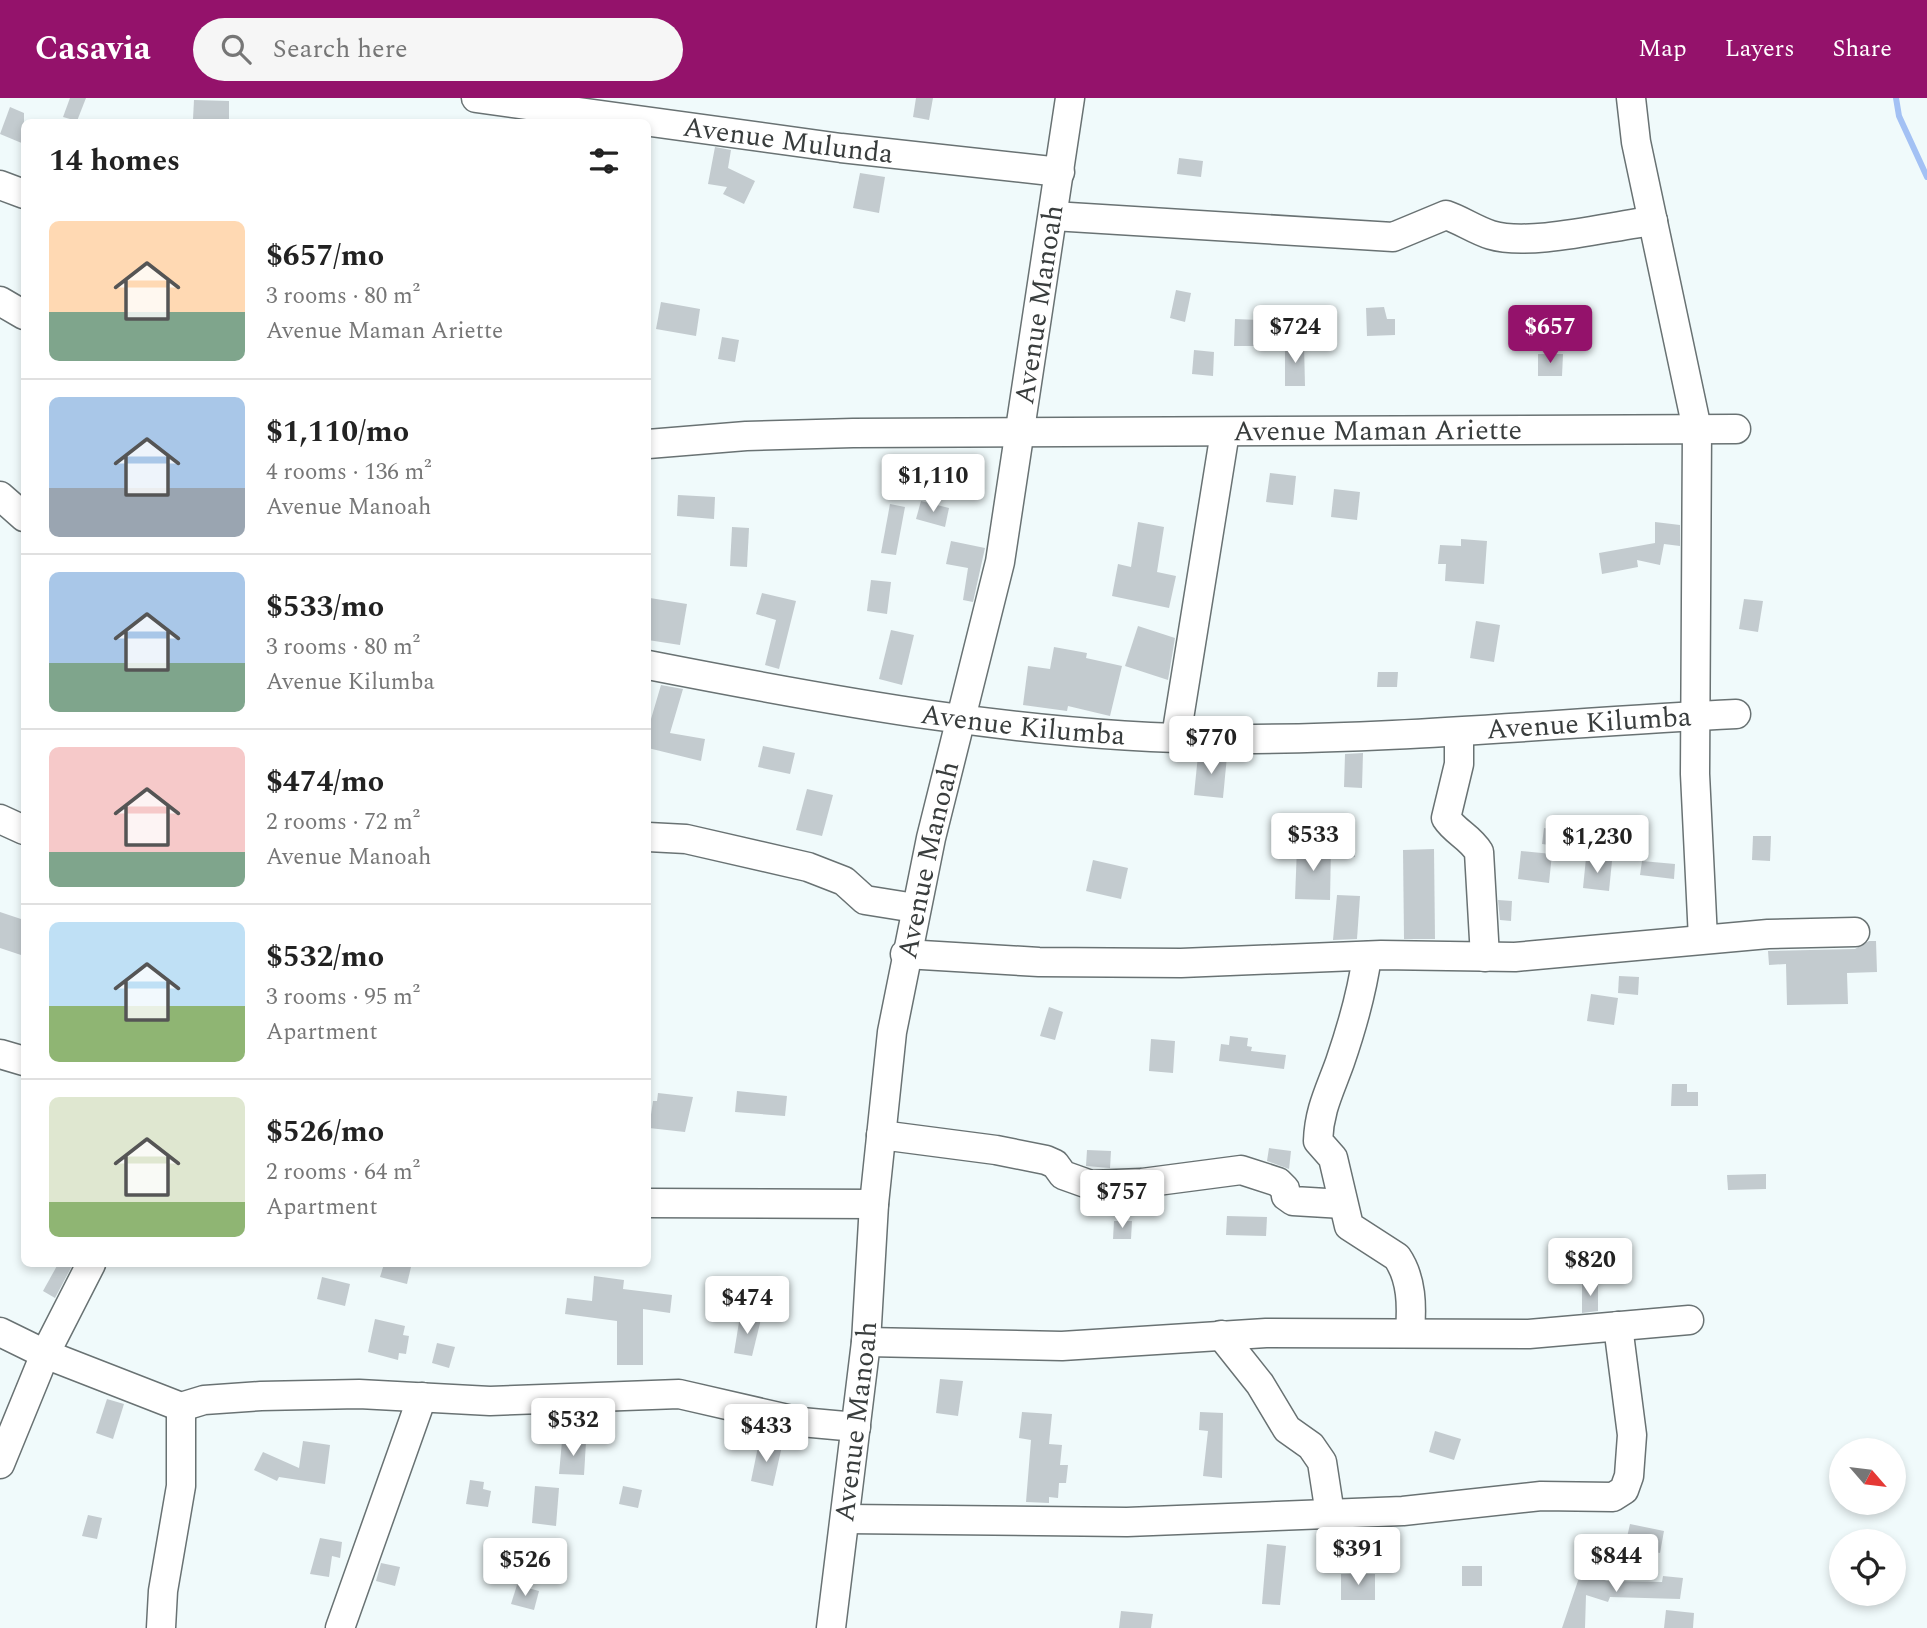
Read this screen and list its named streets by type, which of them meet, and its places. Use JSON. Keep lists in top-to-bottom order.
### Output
{
  "streets": {
    "street": [
      "Avenue Mulunda",
      "Avenue Manoah",
      "Avenue Maman Ariette",
      "Avenue Kilumba"
    ]
  },
  "crossings": [
    ["Avenue Mulunda", "Avenue Manoah"],
    ["Avenue Manoah", "Avenue Maman Ariette"],
    ["Avenue Manoah", "Avenue Kilumba"]
  ],
  "north": "bottom right",
  "page": {
    "header": "Casavia",
    "search": "Search here",
    "nav": ["Map", "Layers", "Share"],
    "heading": "14 homes",
    "list": [
      {
        "name": "$657/mo",
        "note": "3 rooms · 80 m² · Avenue Maman Ariette"
      },
      {
        "name": "$1,110/mo",
        "note": "4 rooms · 136 m² · Avenue Manoah"
      },
      {
        "name": "$533/mo",
        "note": "3 rooms · 80 m² · Avenue Kilumba"
      },
      {
        "name": "$474/mo",
        "note": "2 rooms · 72 m² · Avenue Manoah"
      },
      {
        "name": "$532/mo",
        "note": "3 rooms · 95 m² · Apartment"
      },
      {
        "name": "$526/mo",
        "note": "2 rooms · 64 m² · Apartment"
      }
    ],
    "price": [
      "$724",
      "$657",
      "$1,110",
      "$770",
      "$533",
      "$1,230",
      "$757",
      "$820",
      "$474",
      "$532",
      "$433",
      "$391",
      "$844",
      "$526"
    ]
  }
}
